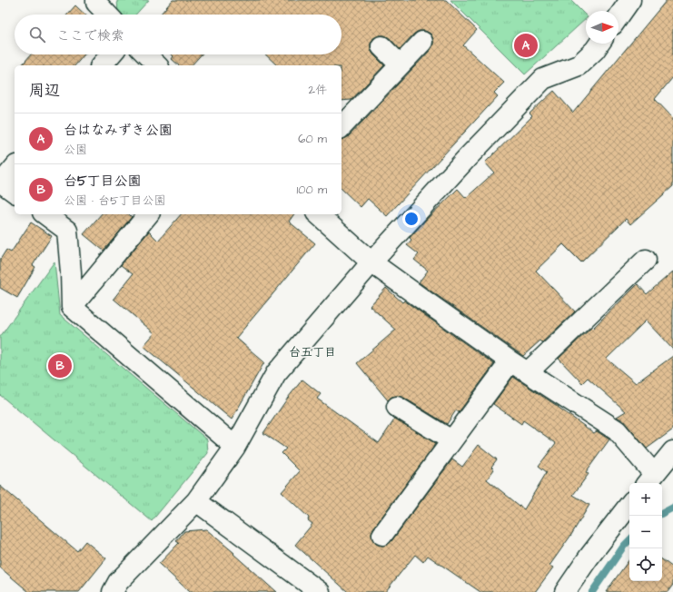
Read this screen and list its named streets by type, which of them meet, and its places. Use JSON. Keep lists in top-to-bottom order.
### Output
{
  "districts": ["台五丁目"],
  "north": "right",
  "page": {
    "search": "ここで検索",
    "pins": ["A", "B"],
    "heading": ["周辺", "2件"],
    "list": [
      {
        "mark": "A",
        "name": "台はなみずき公園",
        "note": "公園",
        "value": "60 m"
      },
      {
        "mark": "B",
        "name": "台5丁目公園",
        "note": "公園 · 台5丁目公園",
        "value": "100 m"
      }
    ],
    "map_buttons": ["+", "−"]
  }
}
